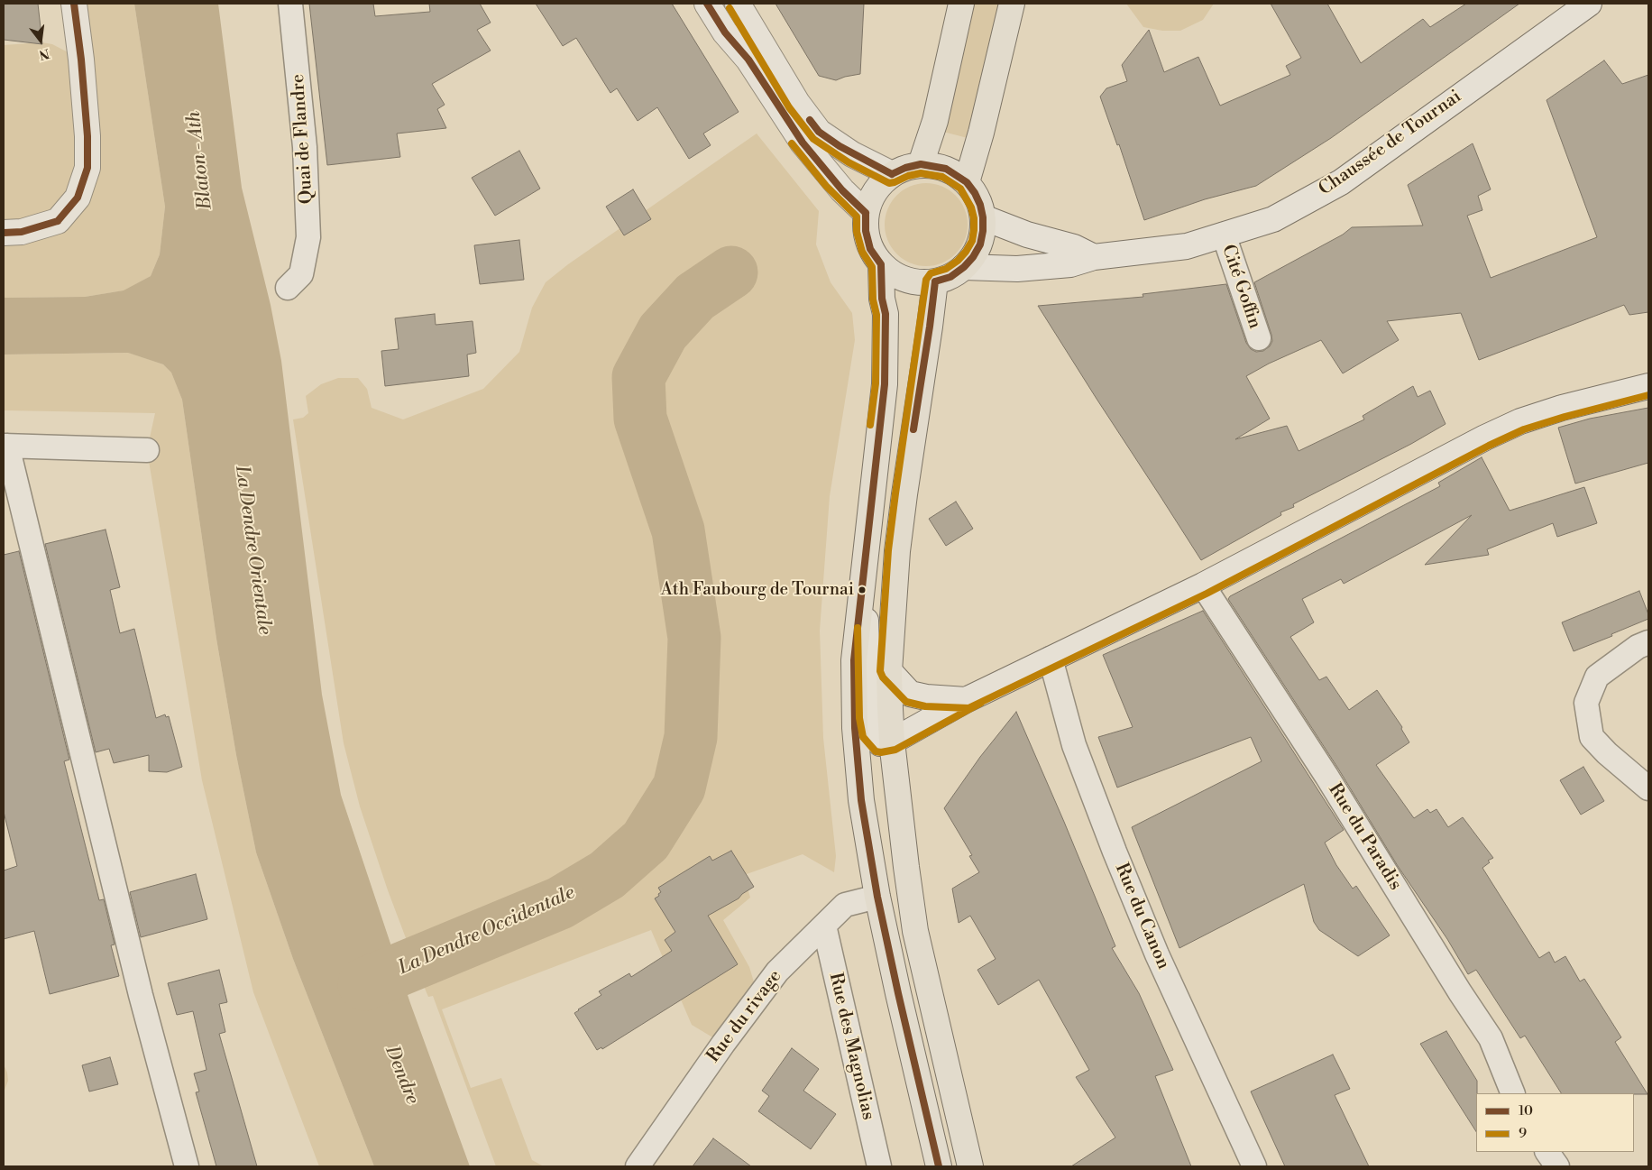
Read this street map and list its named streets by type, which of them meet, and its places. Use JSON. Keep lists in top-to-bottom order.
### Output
{
  "streets": {
    "main road": ["Chaussée de Tournai"],
    "street": [
      "Quai de Flandre",
      "Cité Goffin",
      "Rue du Paradis",
      "Rue du Canon",
      "Rue du rivage",
      "Rue des Magnolias"
    ]
  },
  "crossings": [
    ["Chaussée de Tournai", "Cité Goffin"],
    ["Rue du rivage", "Rue des Magnolias"]
  ],
  "water": [
    "Blaton - Ath",
    "La Dendre Orientale",
    "La Dendre Occidentale",
    "Dendre"
  ],
  "places": ["Ath Faubourg de Tournai"],
  "lines": ["transit line 10", "transit line 9"],
  "legend": ["10", "9"],
  "north": "bottom"
}
